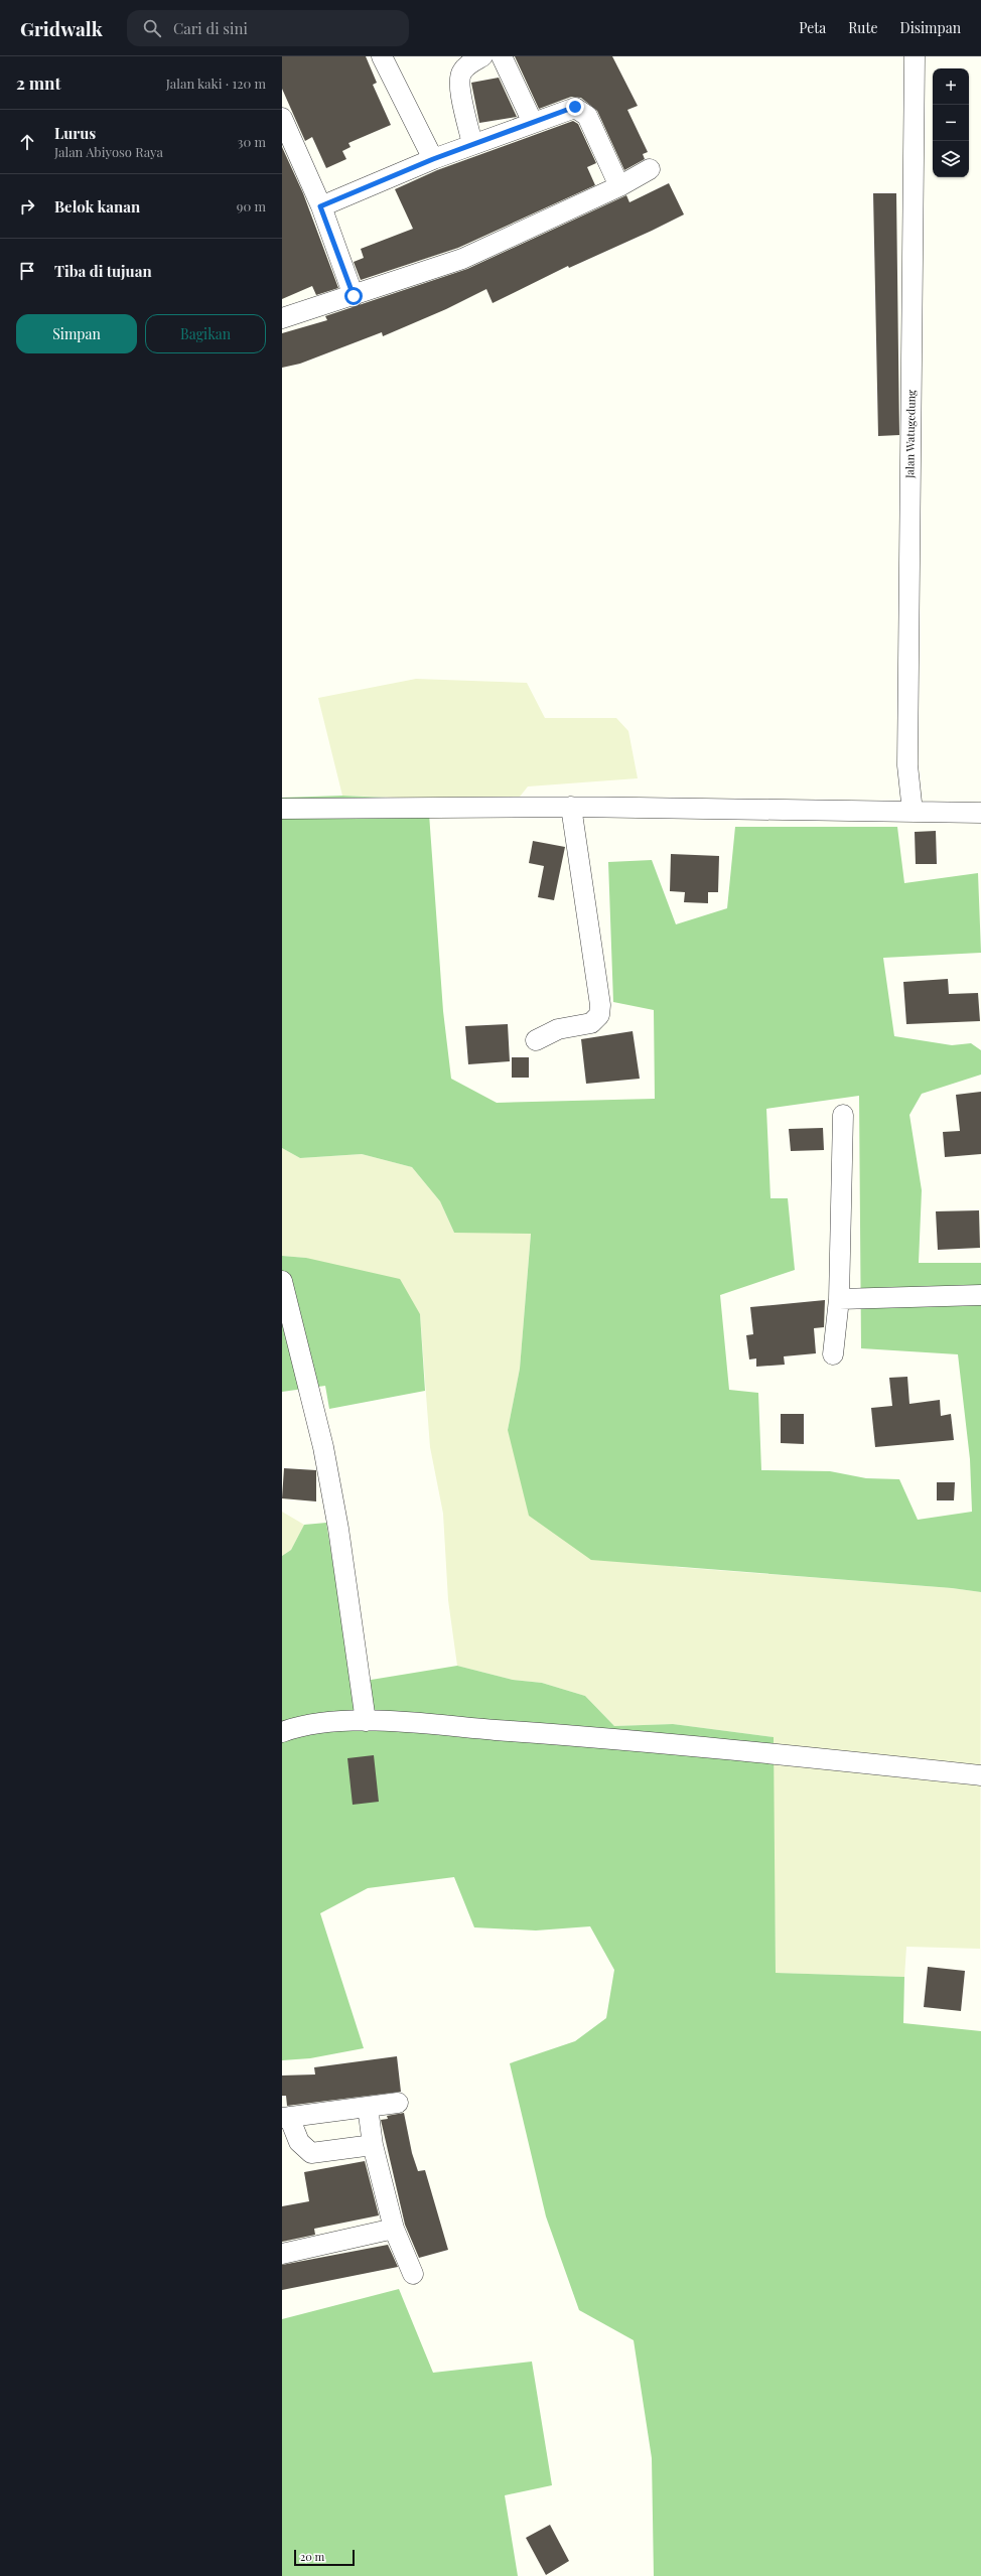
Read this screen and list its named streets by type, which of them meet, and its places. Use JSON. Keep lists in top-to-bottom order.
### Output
{
  "streets": {
    "street": ["Jalan Watugedung"]
  },
  "scale_bar": "20 m",
  "page": {
    "header": "Gridwalk",
    "search": "Cari di sini",
    "nav": ["Peta", "Rute", "Disimpan"],
    "heading": ["2 mnt", "Jalan kaki · 120 m"],
    "map_buttons": ["+", "−"],
    "list": [
      ["Lurus", "Jalan Abiyoso Raya", "30 m"],
      ["Belok kanan", "90 m"],
      "Tiba di tujuan"
    ],
    "buttons": ["Simpan", "Bagikan"],
    "scale": "20 m"
  }
}
